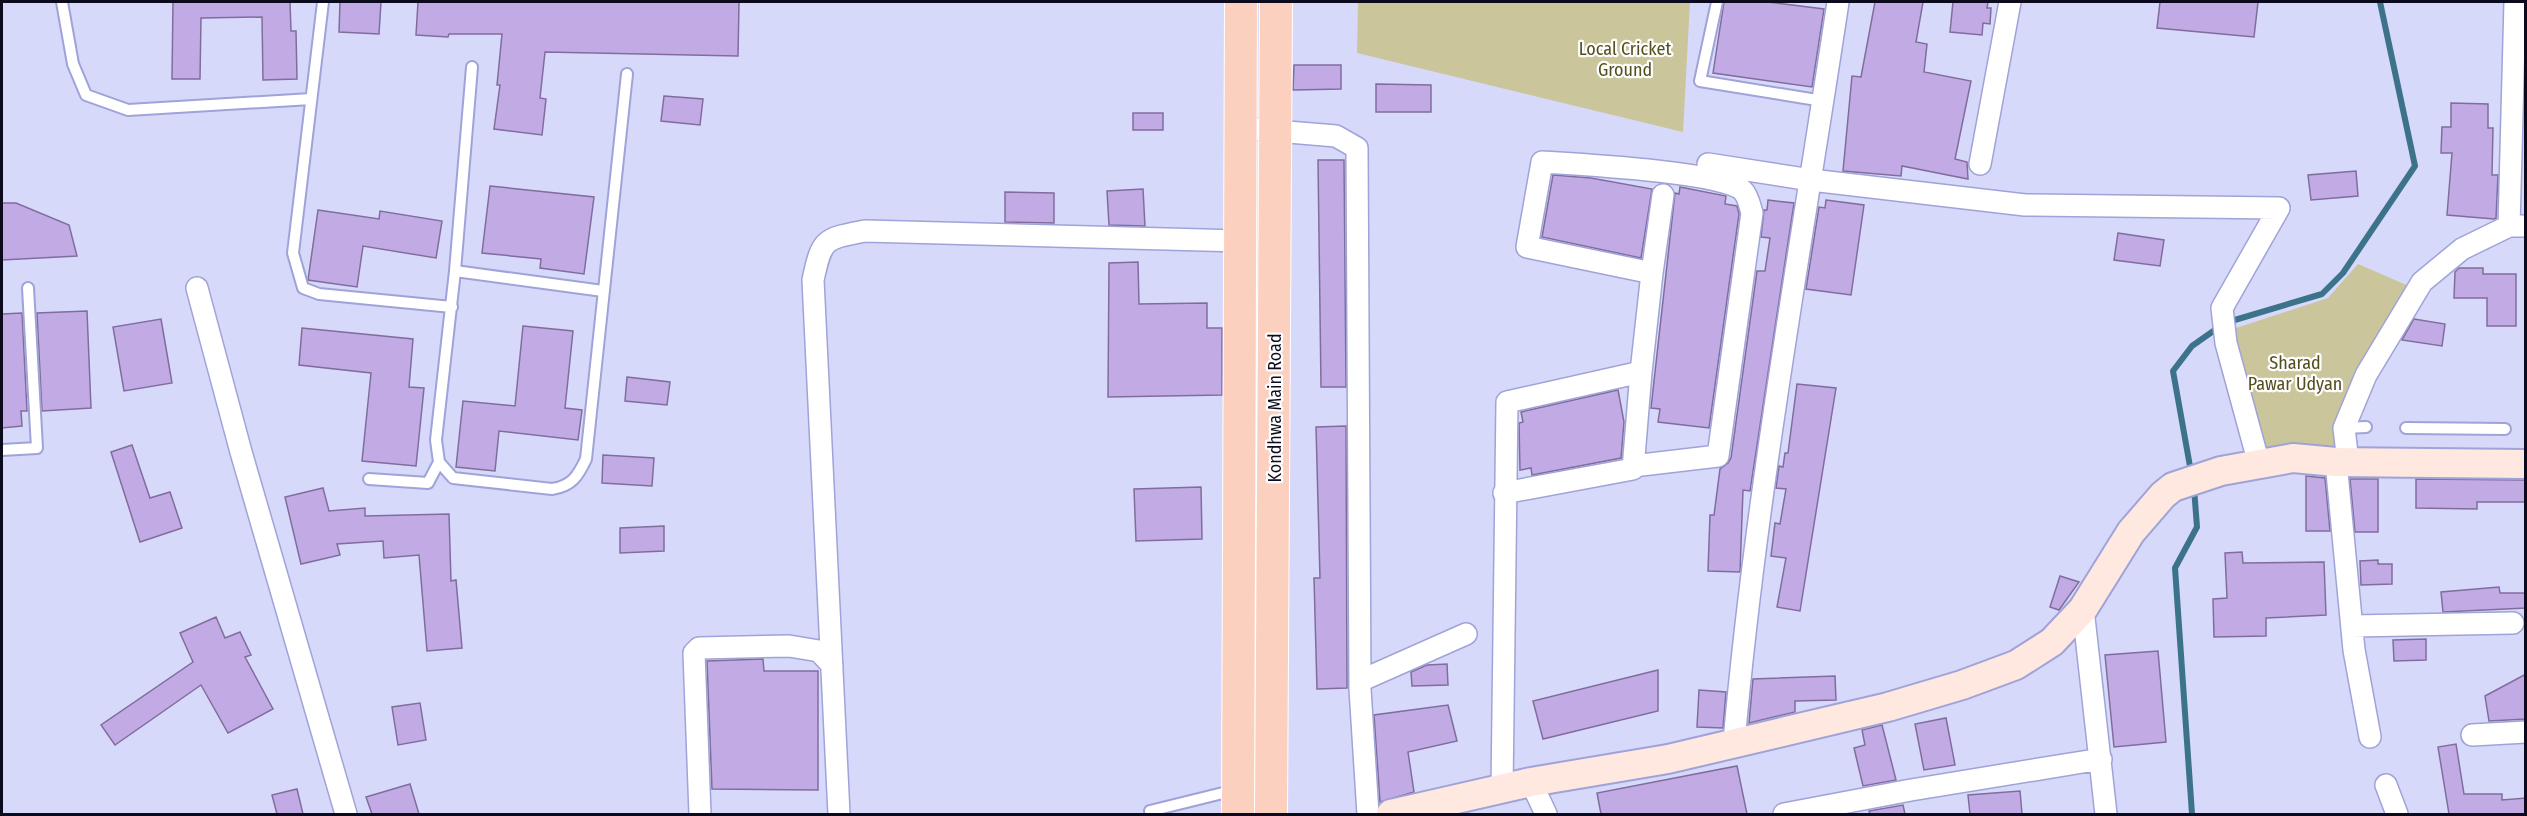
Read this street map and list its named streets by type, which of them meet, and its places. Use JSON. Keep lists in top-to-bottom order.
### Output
{
  "streets": {
    "main road": ["Kondhwa Main Road"]
  },
  "parks": ["Local Cricket Ground", "Sharad Pawar Udyan"]
}
